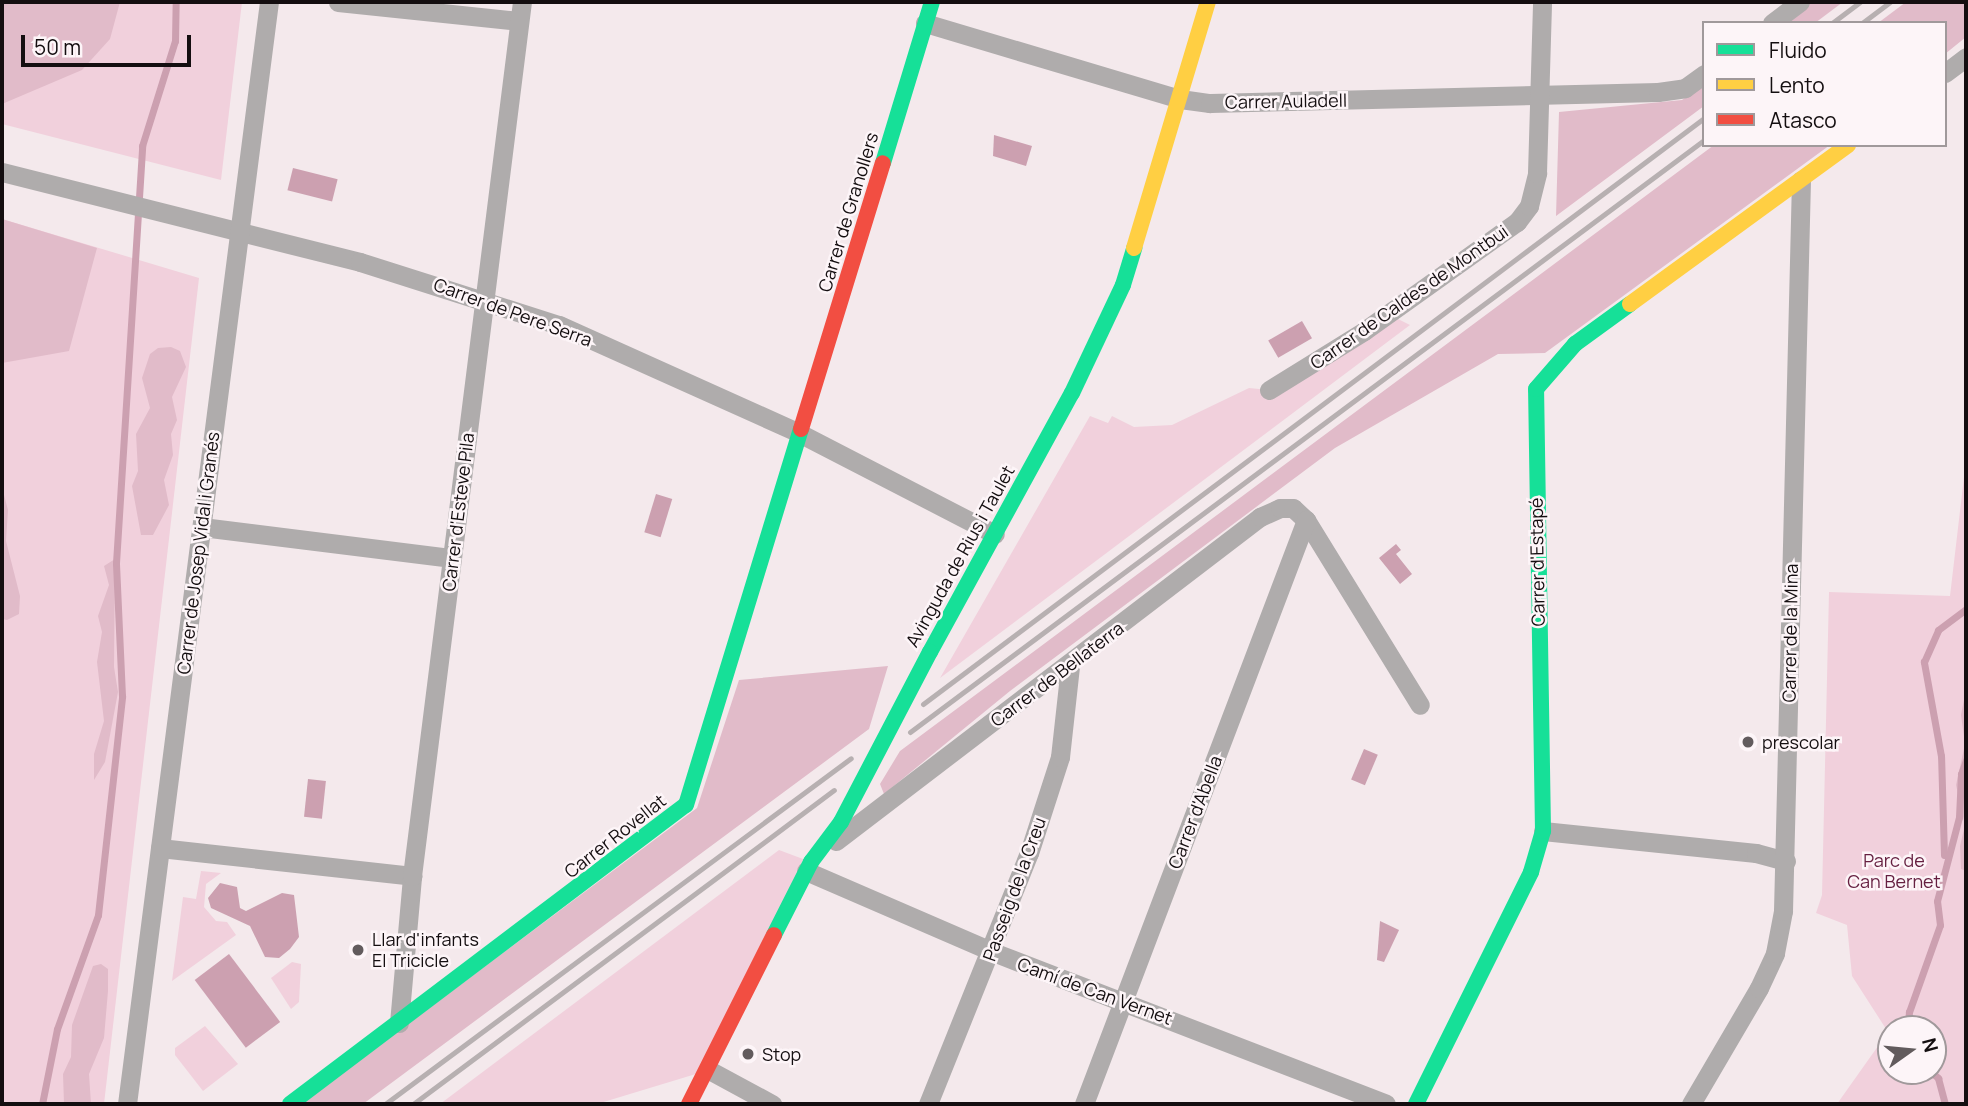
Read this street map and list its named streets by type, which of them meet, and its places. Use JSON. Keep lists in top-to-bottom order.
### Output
{
  "streets": {
    "street": [
      "Carrer Auladell",
      "Carrer de Granollers",
      "Carrer de Caldes de Montbui",
      "Carrer de Pere Serra",
      "Carrer d'Esteve Pila",
      "Carrer de Josep Vidal i Granés",
      "Avinguda de Rius i Taulet",
      "Carrer d'Estapé",
      "Carrer de la Mina",
      "Carrer de Bellaterra",
      "Carrer d'Abella",
      "Carrer Rovellat",
      "Passeig de la Creu",
      "Camí de Can Vernet"
    ]
  },
  "crossings": [
    ["Carrer Auladell", "Carrer de Granollers"],
    ["Carrer Auladell", "Carrer de Caldes de Montbui"],
    ["Carrer Auladell", "Avinguda de Rius i Taulet"],
    ["Carrer de Granollers", "Carrer de Pere Serra"],
    ["Carrer de Granollers", "Carrer Rovellat"],
    ["Carrer de Pere Serra", "Carrer d'Esteve Pila"],
    ["Carrer de Pere Serra", "Carrer de Josep Vidal i Granés"],
    ["Carrer de Pere Serra", "Avinguda de Rius i Taulet"],
    ["Carrer de Pere Serra", "Carrer Rovellat"],
    ["Carrer d'Esteve Pila", "Carrer Rovellat"],
    ["Avinguda de Rius i Taulet", "Carrer de Bellaterra"],
    ["Avinguda de Rius i Taulet", "Camí de Can Vernet"],
    ["Carrer d'Estapé", "Carrer de la Mina"],
    ["Carrer de Bellaterra", "Carrer d'Abella"],
    ["Carrer de Bellaterra", "Passeig de la Creu"],
    ["Carrer de Bellaterra", "Camí de Can Vernet"],
    ["Carrer d'Abella", "Camí de Can Vernet"],
    ["Passeig de la Creu", "Camí de Can Vernet"]
  ],
  "parks": ["Parc de Can Bernet"],
  "places": ["prescolar", "Llar d'infants El Tricicle", "Stop"],
  "legend": ["Fluido", "Lento", "Atasco"],
  "scale_bar": "50 m",
  "north": "right"
}
